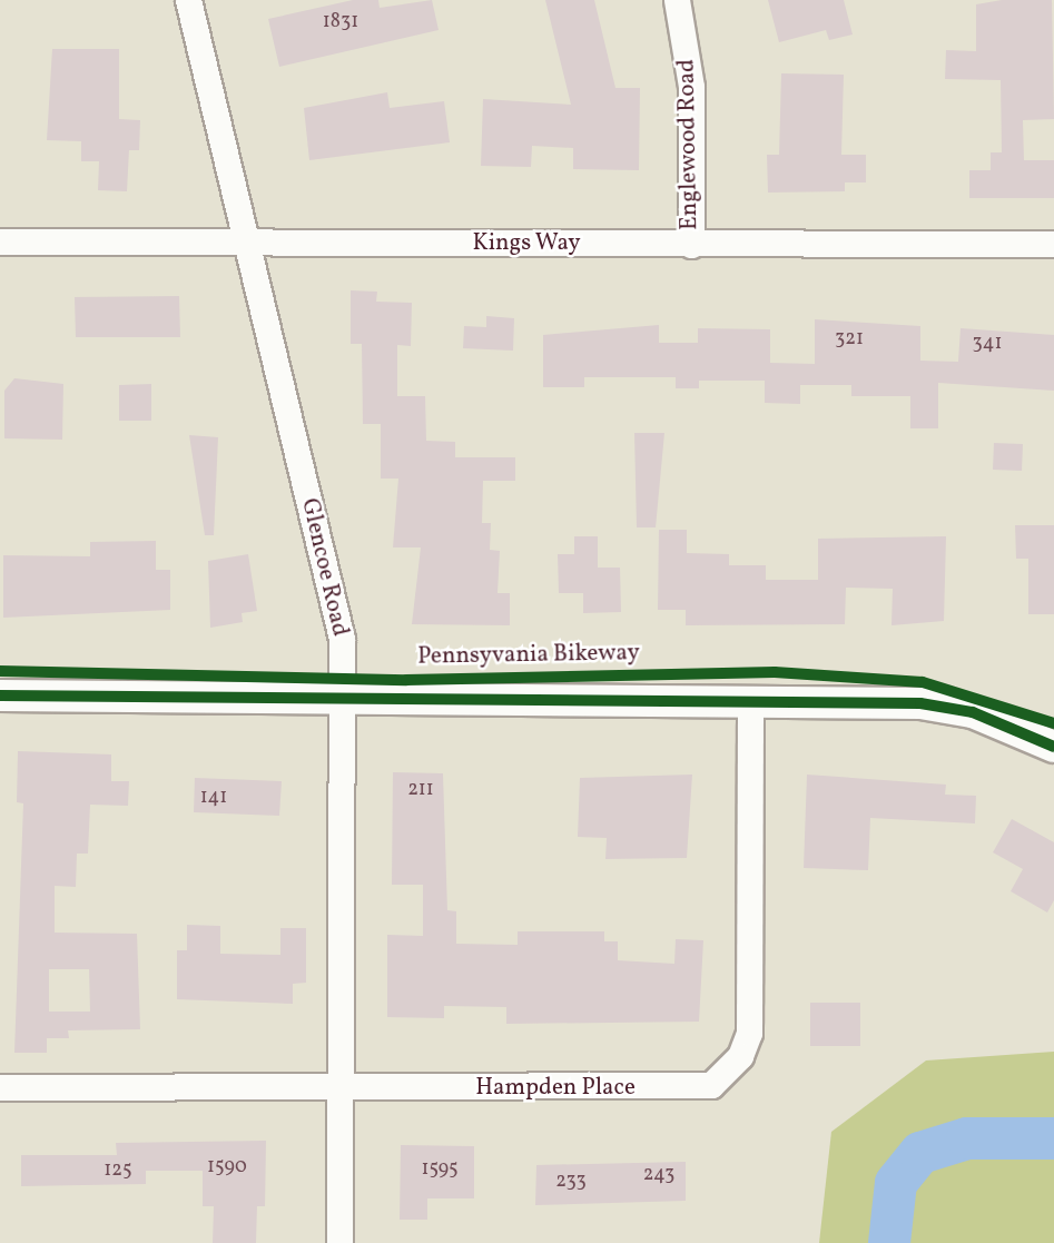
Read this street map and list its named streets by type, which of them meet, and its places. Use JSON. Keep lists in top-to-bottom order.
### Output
{
  "streets": {
    "street": [
      "Englewood Road",
      "Kings Way",
      "Glencoe Road",
      "Hampden Place"
    ],
    "cycle path": ["Pennsyvania Bikeway"]
  },
  "crossings": [
    ["Englewood Road", "Kings Way"],
    ["Kings Way", "Glencoe Road"],
    ["Glencoe Road", "Hampden Place"]
  ],
  "house_numbers": [
    "1831",
    "321",
    "341",
    "211",
    "141",
    "1590",
    "1595",
    "125",
    "243",
    "233"
  ]
}
